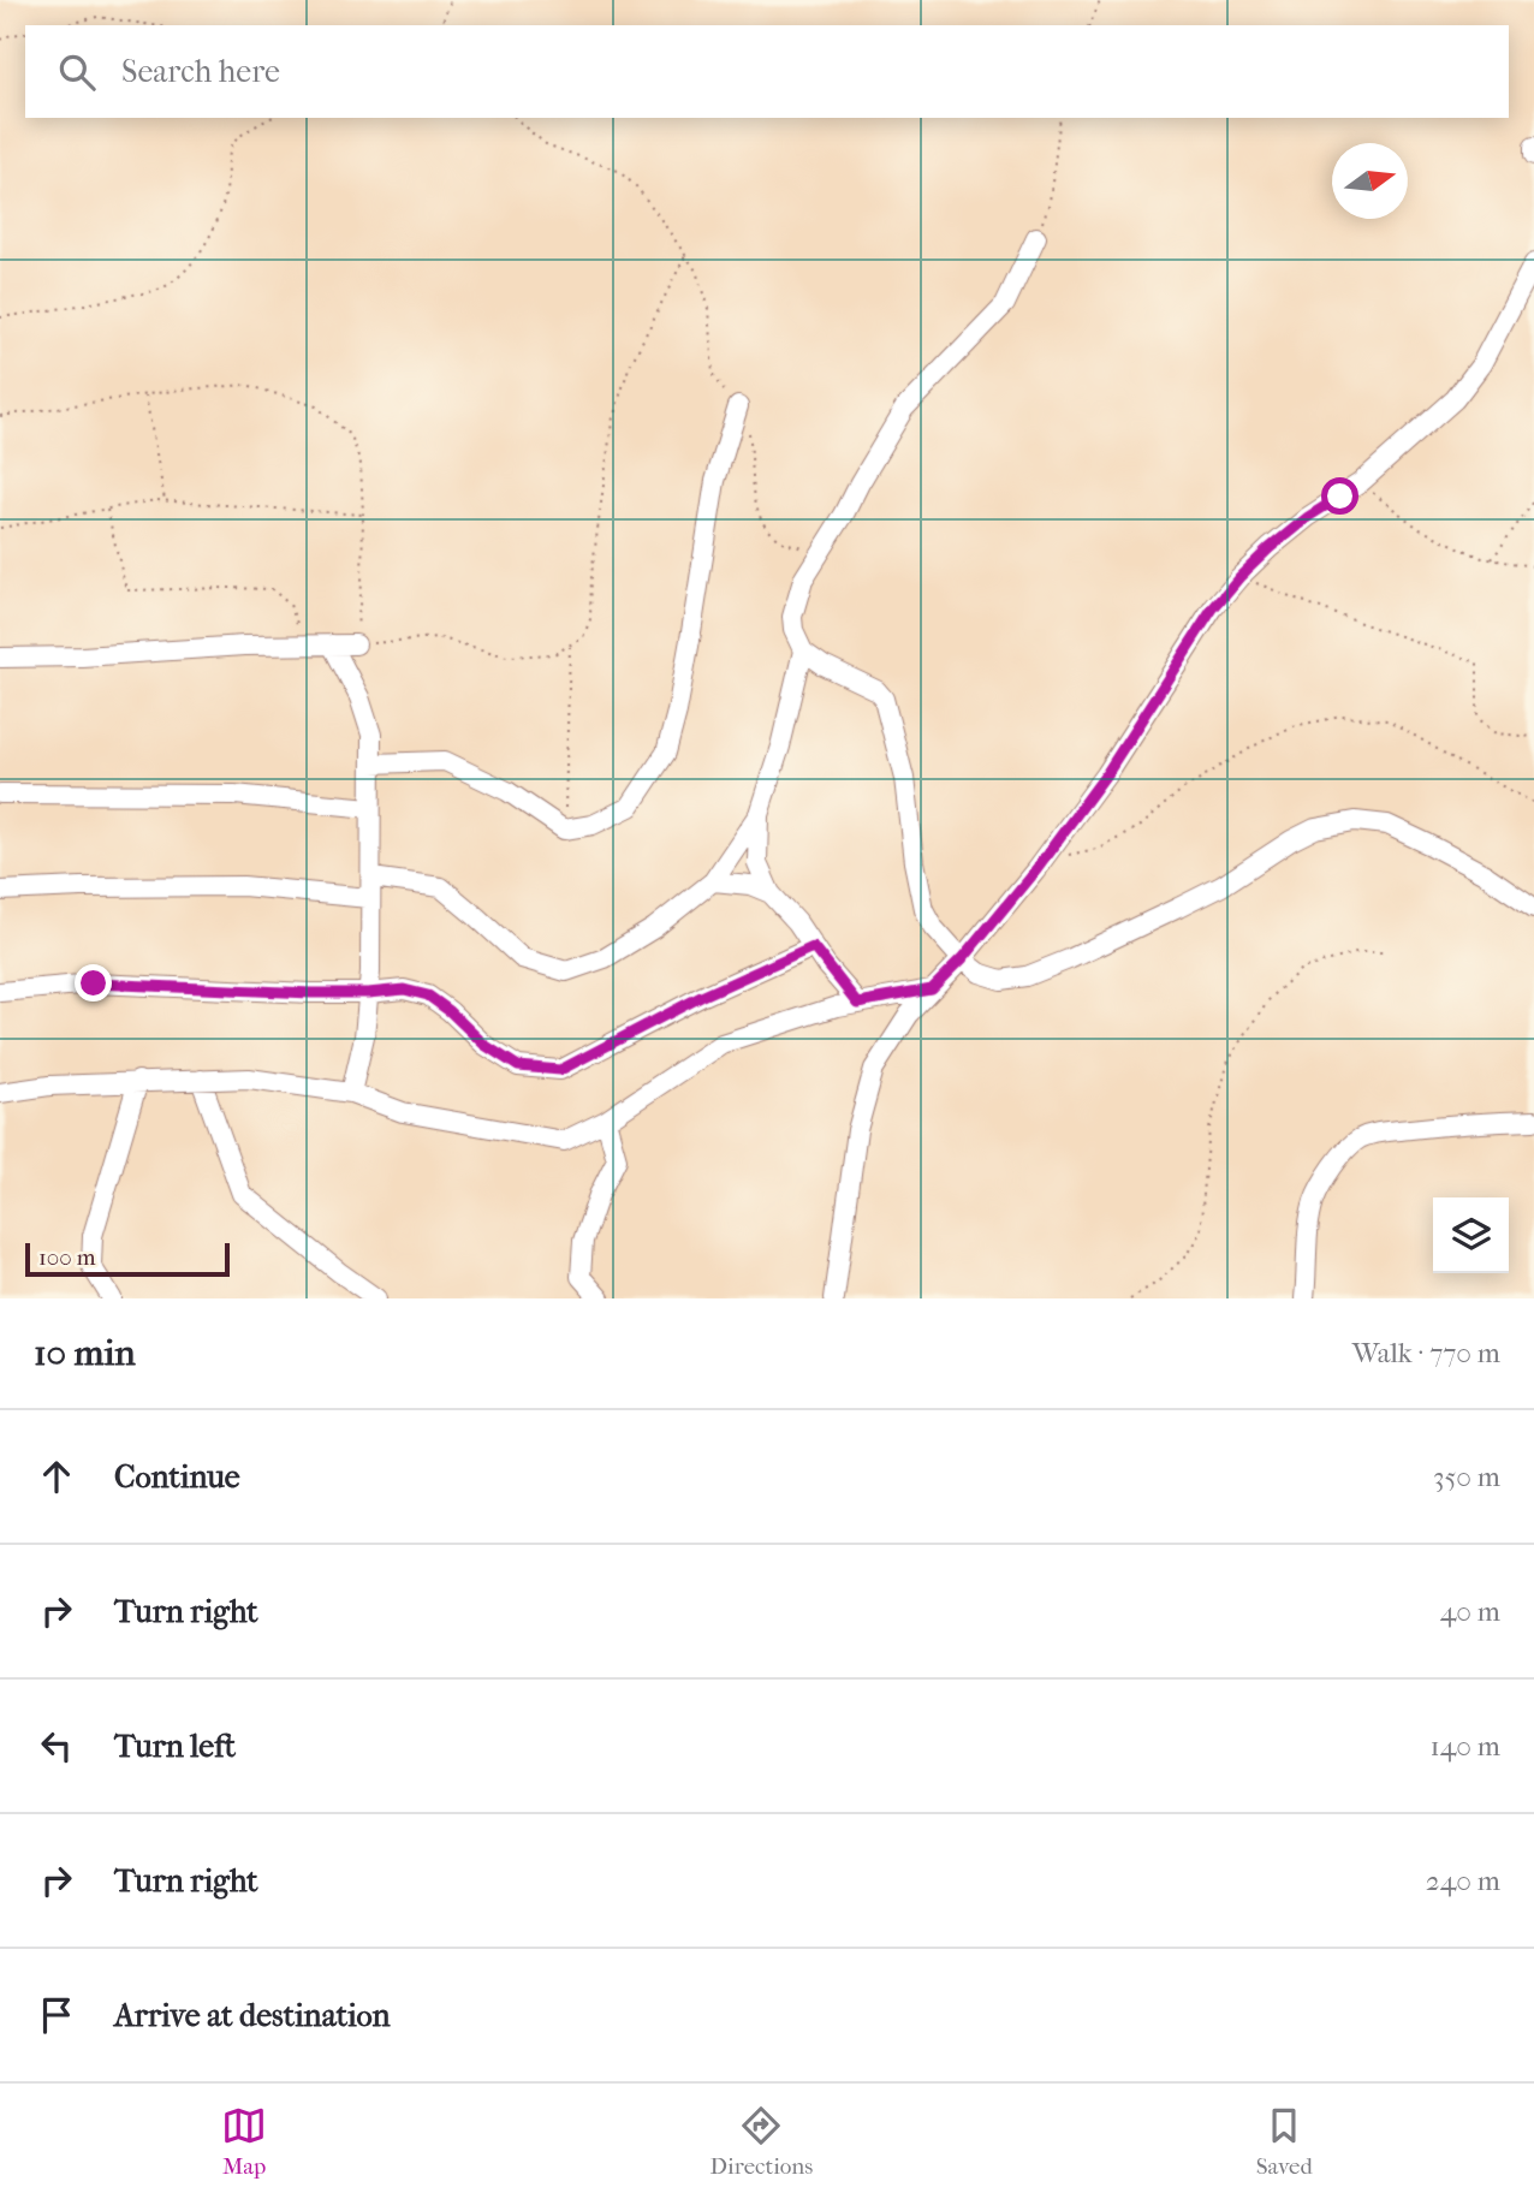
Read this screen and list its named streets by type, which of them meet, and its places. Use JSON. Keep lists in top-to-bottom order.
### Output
{
  "scale_bar": "100 m",
  "north": "right",
  "page": {
    "search": "Search here",
    "scale": "100 m",
    "heading": ["10 min", "Walk · 770 m"],
    "list": [
      ["Continue", "350 m"],
      ["Turn right", "40 m"],
      ["Turn left", "140 m"],
      ["Turn right", "240 m"],
      "Arrive at destination"
    ],
    "nav": ["Map", "Directions", "Saved"]
  }
}
